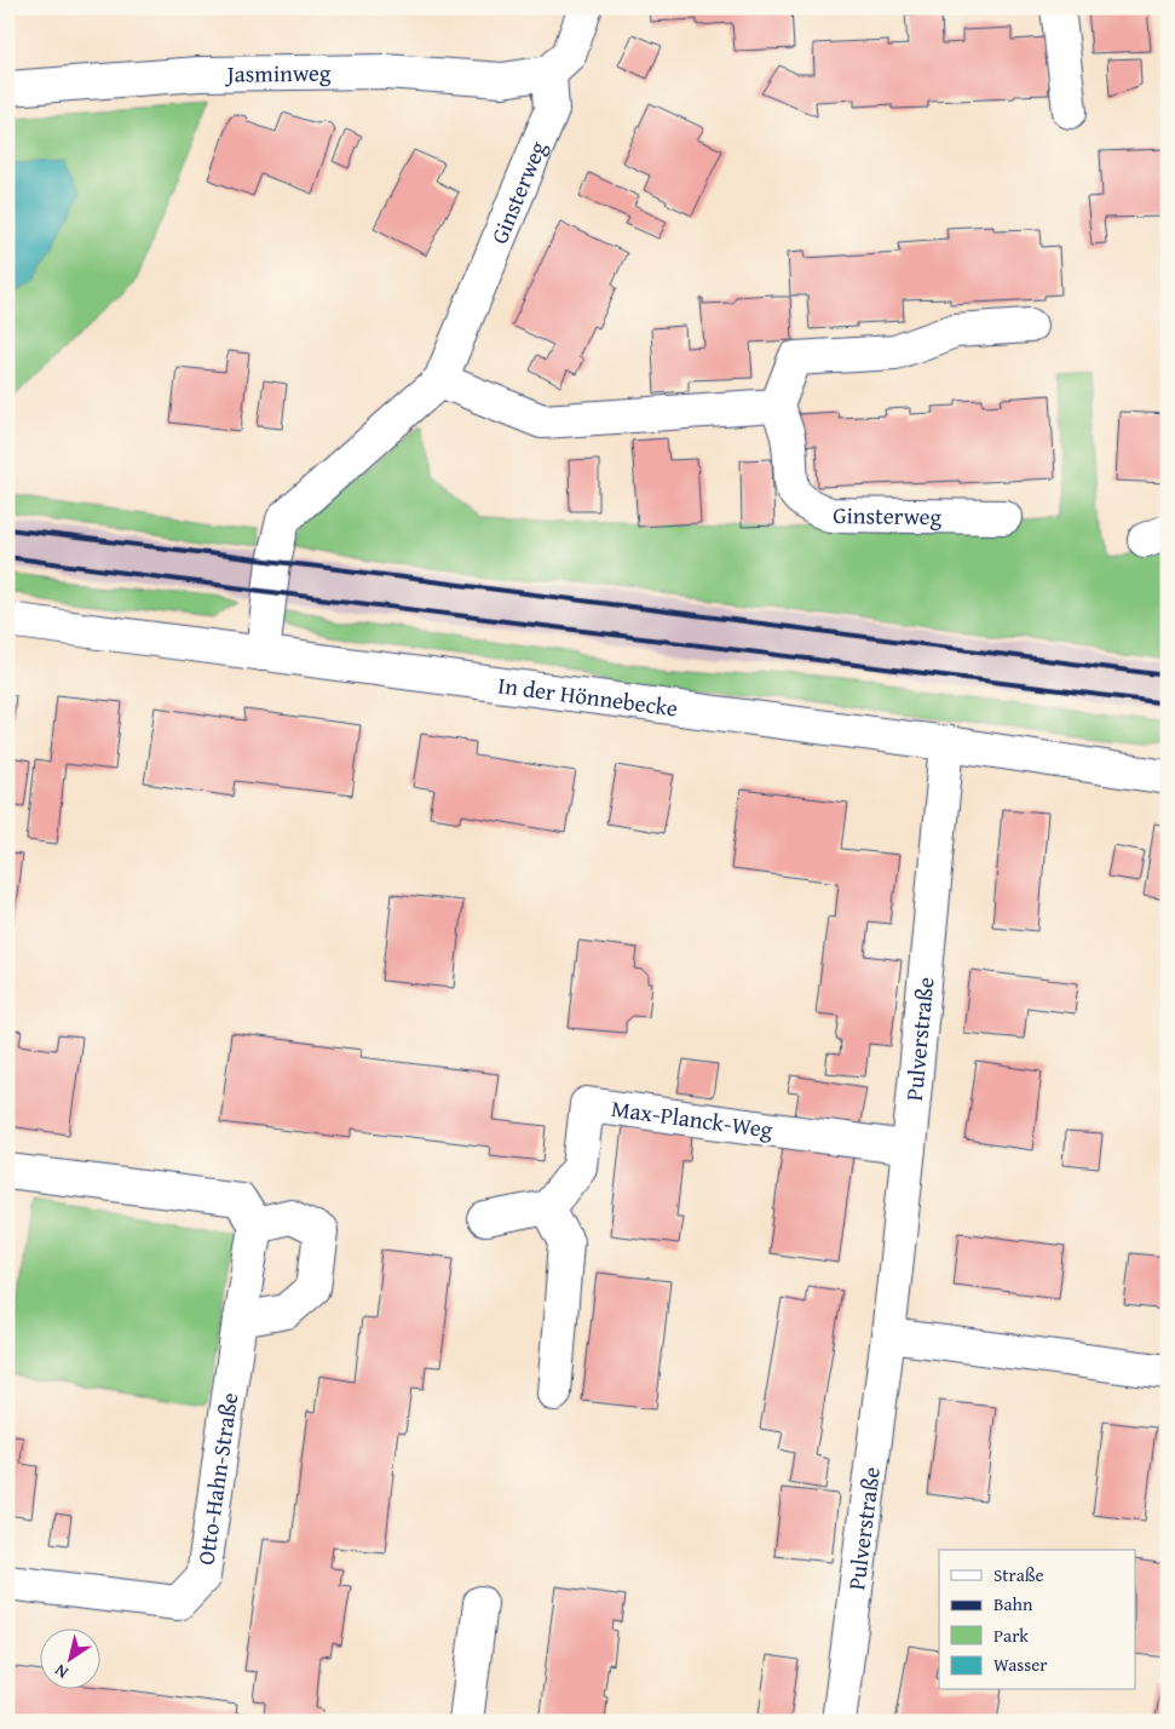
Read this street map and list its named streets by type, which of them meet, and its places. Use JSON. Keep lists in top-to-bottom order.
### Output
{
  "streets": {
    "street": [
      "Jasminweg",
      "Ginsterweg",
      "In der Hönnebecke",
      "Pulverstraße",
      "Max-Planck-Weg",
      "Otto-Hahn-Straße"
    ]
  },
  "crossings": [
    ["Jasminweg", "Ginsterweg"],
    ["Ginsterweg", "In der Hönnebecke"],
    ["In der Hönnebecke", "Pulverstraße"],
    ["Pulverstraße", "Max-Planck-Weg"]
  ],
  "legend": [
    "Straße",
    "Bahn",
    "Park",
    "Wasser"
  ],
  "north": "bottom left"
}
